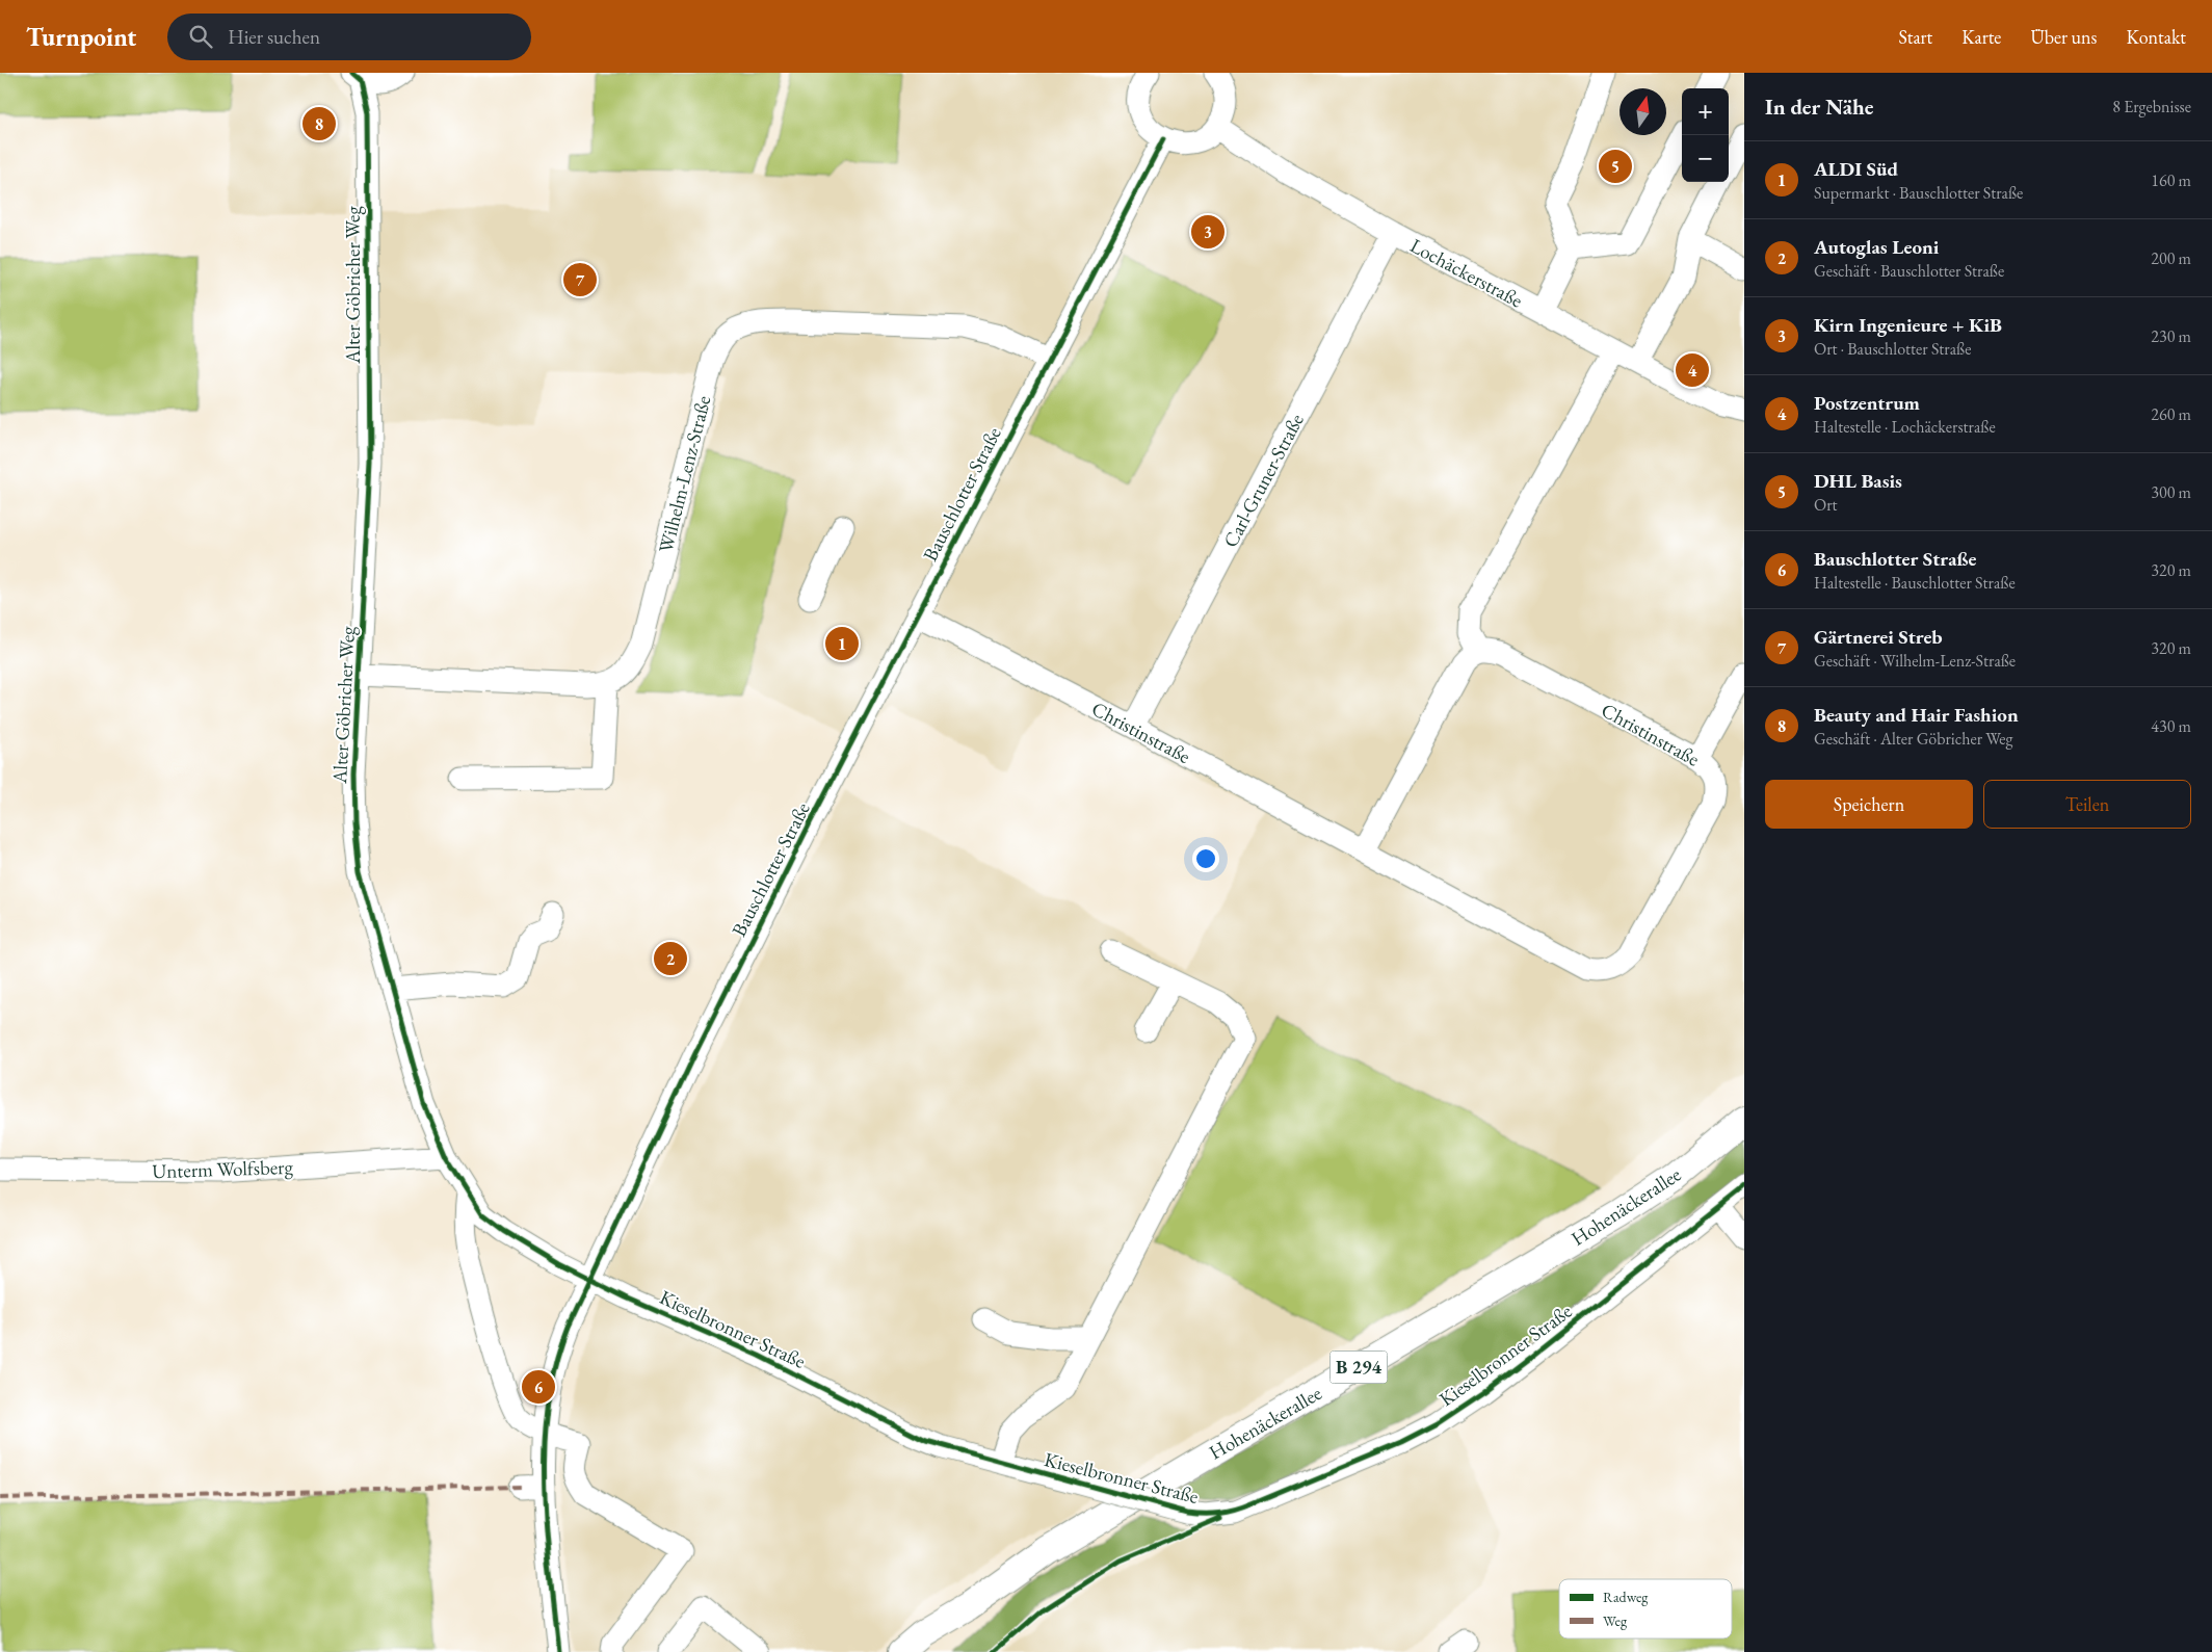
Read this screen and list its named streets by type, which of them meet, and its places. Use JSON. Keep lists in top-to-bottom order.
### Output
{
  "streets": {
    "main road": ["Hohenäckerallee", "B 294"],
    "street": [
      "Lochäckerstraße",
      "Alter Göbricher Weg",
      "Wilhelm-Lenz-Straße",
      "Carl-Gruner-Straße",
      "Bauschlotter Straße",
      "Christinstraße",
      "Unterm Wolfsberg",
      "Kieselbronner Straße"
    ]
  },
  "crossings": [
    ["Lochäckerstraße", "Carl-Gruner-Straße"],
    ["Alter Göbricher Weg", "Bauschlotter Straße"],
    ["Alter Göbricher Weg", "Unterm Wolfsberg"],
    ["Alter Göbricher Weg", "Kieselbronner Straße"],
    ["Wilhelm-Lenz-Straße", "Bauschlotter Straße"],
    ["Carl-Gruner-Straße", "Christinstraße"],
    ["Bauschlotter Straße", "Christinstraße"],
    ["Bauschlotter Straße", "Kieselbronner Straße"]
  ],
  "legend": ["Radweg", "Weg"],
  "north": "top",
  "page": {
    "header": "Turnpoint",
    "search": "Hier suchen",
    "nav": [
      "Start",
      "Karte",
      "Über uns",
      "Kontakt"
    ],
    "heading": ["In der Nähe", "8 Ergebnisse"],
    "map_buttons": ["+", "−"],
    "pins": [
      "8",
      "5",
      "3",
      "7",
      "4",
      "1",
      "2",
      "6"
    ],
    "list": [
      {
        "mark": "1",
        "name": "ALDI Süd",
        "note": "Supermarkt · Bauschlotter Straße",
        "value": "160 m"
      },
      {
        "mark": "2",
        "name": "Autoglas Leoni",
        "note": "Geschäft · Bauschlotter Straße",
        "value": "200 m"
      },
      {
        "mark": "3",
        "name": "Kirn Ingenieure + KiB",
        "note": "Ort · Bauschlotter Straße",
        "value": "230 m"
      },
      {
        "mark": "4",
        "name": "Postzentrum",
        "note": "Haltestelle · Lochäckerstraße",
        "value": "260 m"
      },
      {
        "mark": "5",
        "name": "DHL Basis",
        "note": "Ort",
        "value": "300 m"
      },
      {
        "mark": "6",
        "name": "Bauschlotter Straße",
        "note": "Haltestelle · Bauschlotter Straße",
        "value": "320 m"
      },
      {
        "mark": "7",
        "name": "Gärtnerei Streb",
        "note": "Geschäft · Wilhelm-Lenz-Straße",
        "value": "320 m"
      },
      {
        "mark": "8",
        "name": "Beauty and Hair Fashion",
        "note": "Geschäft · Alter Göbricher Weg",
        "value": "430 m"
      }
    ],
    "buttons": ["Speichern", "Teilen"]
  }
}
